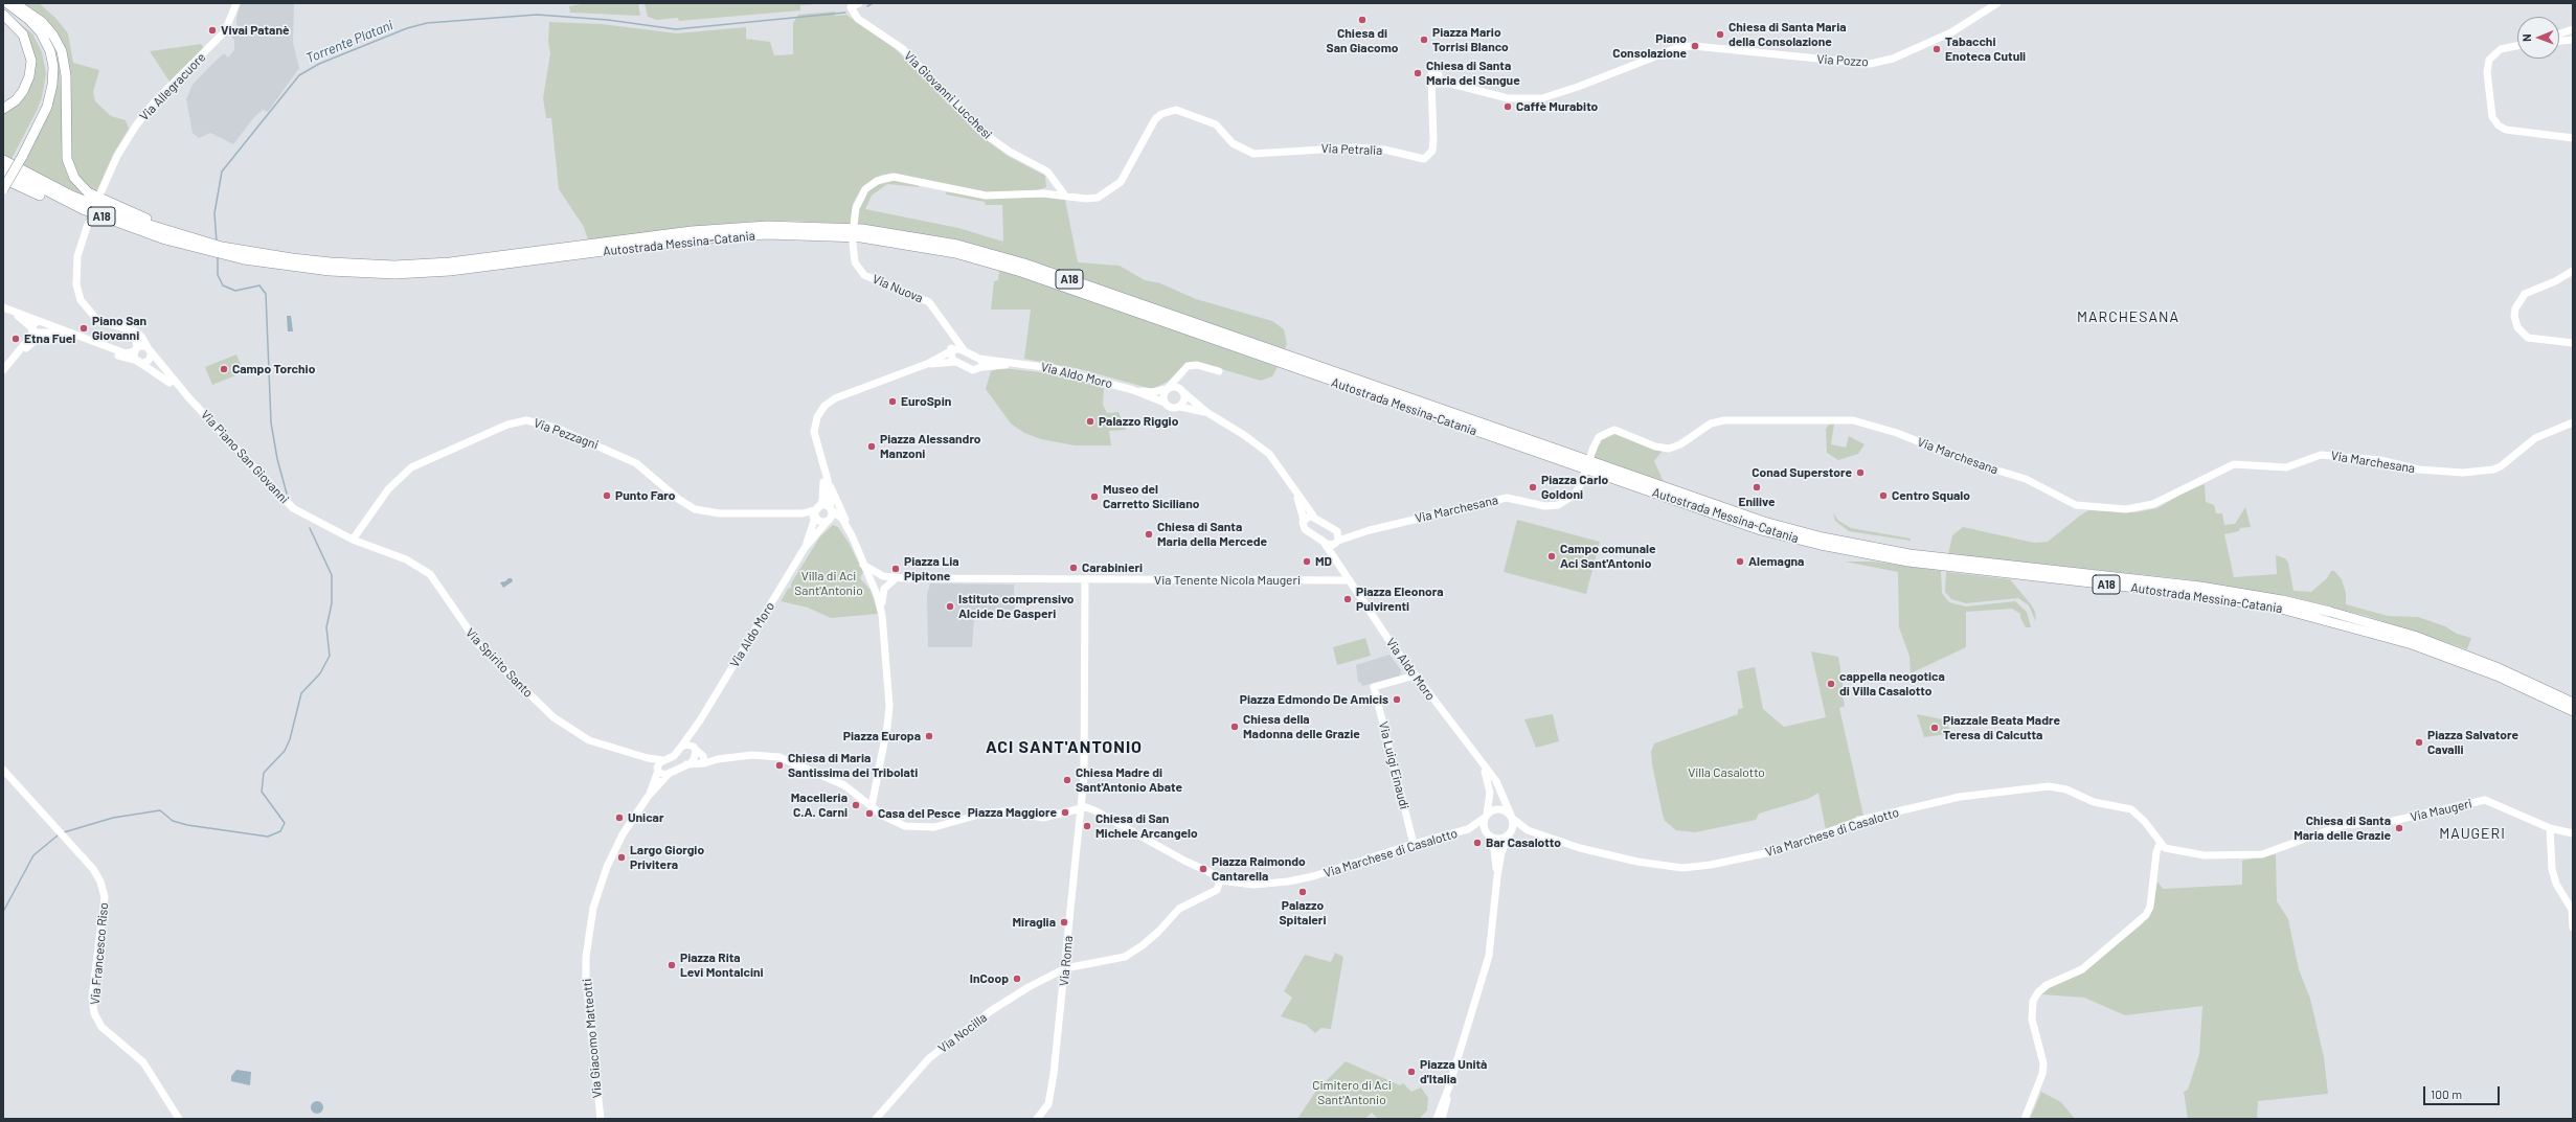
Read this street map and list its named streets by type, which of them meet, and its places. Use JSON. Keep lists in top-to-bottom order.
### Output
{
  "streets": {
    "highway": ["A18", "Autostrada Messina-Catania"],
    "street": [
      "Via Pozzo",
      "Via Allegracuore",
      "Via Giovanni Lucchesi",
      "Via Petralia",
      "Via Nuova",
      "Via Aldo Moro",
      "Via Pezzagni",
      "Via Marchesana",
      "Via Piano San Giovanni",
      "Via Tenente Nicola Maugeri",
      "Via Spirito Santo",
      "Via Luigi Einaudi",
      "Via Maugeri",
      "Via Marchese di Casalotto",
      "Via Francesco Riso",
      "Via Roma",
      "Via Nocilla",
      "Via Giacomo Matteotti"
    ]
  },
  "crossings": [
    ["Via Pozzo", "Via Petralia"],
    ["Via Giovanni Lucchesi", "Via Petralia"],
    ["A18", "Autostrada Messina-Catania"],
    ["Via Aldo Moro", "Via Tenente Nicola Maugeri"],
    ["Via Aldo Moro", "Via Luigi Einaudi"],
    ["Via Pezzagni", "Via Spirito Santo"],
    ["Via Piano San Giovanni", "Via Spirito Santo"],
    ["Via Tenente Nicola Maugeri", "Via Roma"],
    ["Via Luigi Einaudi", "Via Marchese di Casalotto"],
    ["Via Maugeri", "Via Marchese di Casalotto"],
    ["Via Marchese di Casalotto", "Via Nocilla"],
    ["Via Roma", "Via Nocilla"]
  ],
  "districts": ["MARCHESANA", "ACI SANT'ANTONIO", "MAUGERI"],
  "water": ["Torrente Platani"],
  "parks": ["Villa di Aci Sant'Antonio", "Villa Casalotto", "Cimitero di Aci Sant'Antonio"],
  "places": [
    "Chiesa di San Giacomo",
    "Vivai Patanè",
    "Chiesa di Santa Maria della Consolazione",
    "Piazza Mario Torrisi Blanco",
    "Piano Consolazione",
    "Tabacchi Enoteca Cutuli",
    "Chiesa di Santa Maria del Sangue",
    "Caffè Murabito",
    "Piano San Giovanni",
    "Etna Fuel",
    "Campo Torchio",
    "EuroSpin",
    "Palazzo Riggio",
    "Piazza Alessandro Manzoni",
    "Conad Superstore",
    "Piazza Carlo Goldoni",
    "Enilive",
    "Punto Faro",
    "Centro Squalo",
    "Museo del Carretto Siciliano",
    "Chiesa di Santa Maria della Mercede",
    "Campo comunale Aci Sant'Antonio",
    "MD",
    "Alemagna",
    "Carabinieri",
    "Piazza Lia Pipitone",
    "Piazza Eleonora Pulvirenti",
    "Istituto comprensivo Alcide De Gasperi",
    "cappella neogotica di Villa Casalotto",
    "Piazza Edmondo De Amicis",
    "Chiesa della Madonna delle Grazie",
    "Piazzale Beata Madre Teresa di Calcutta",
    "Piazza Europa",
    "Piazza Salvatore Cavalli",
    "Chiesa di Maria Santissima dei Tribolati",
    "Chiesa Madre di Sant'Antonio Abate",
    "Macelleria C.A. Carni",
    "Piazza Maggiore",
    "Casa del Pesce",
    "Unicar",
    "Chiesa di San Michele Arcangelo",
    "Chiesa di Santa Maria delle Grazie",
    "Bar Casalotto",
    "Largo Giorgio Privitera",
    "Piazza Raimondo Cantarella",
    "Palazzo Spitaleri",
    "Miraglia",
    "Piazza Rita Levi Montalcini",
    "InCoop",
    "Piazza Unità d'Italia"
  ],
  "scale_bar": "100 m",
  "north": "left"
}
